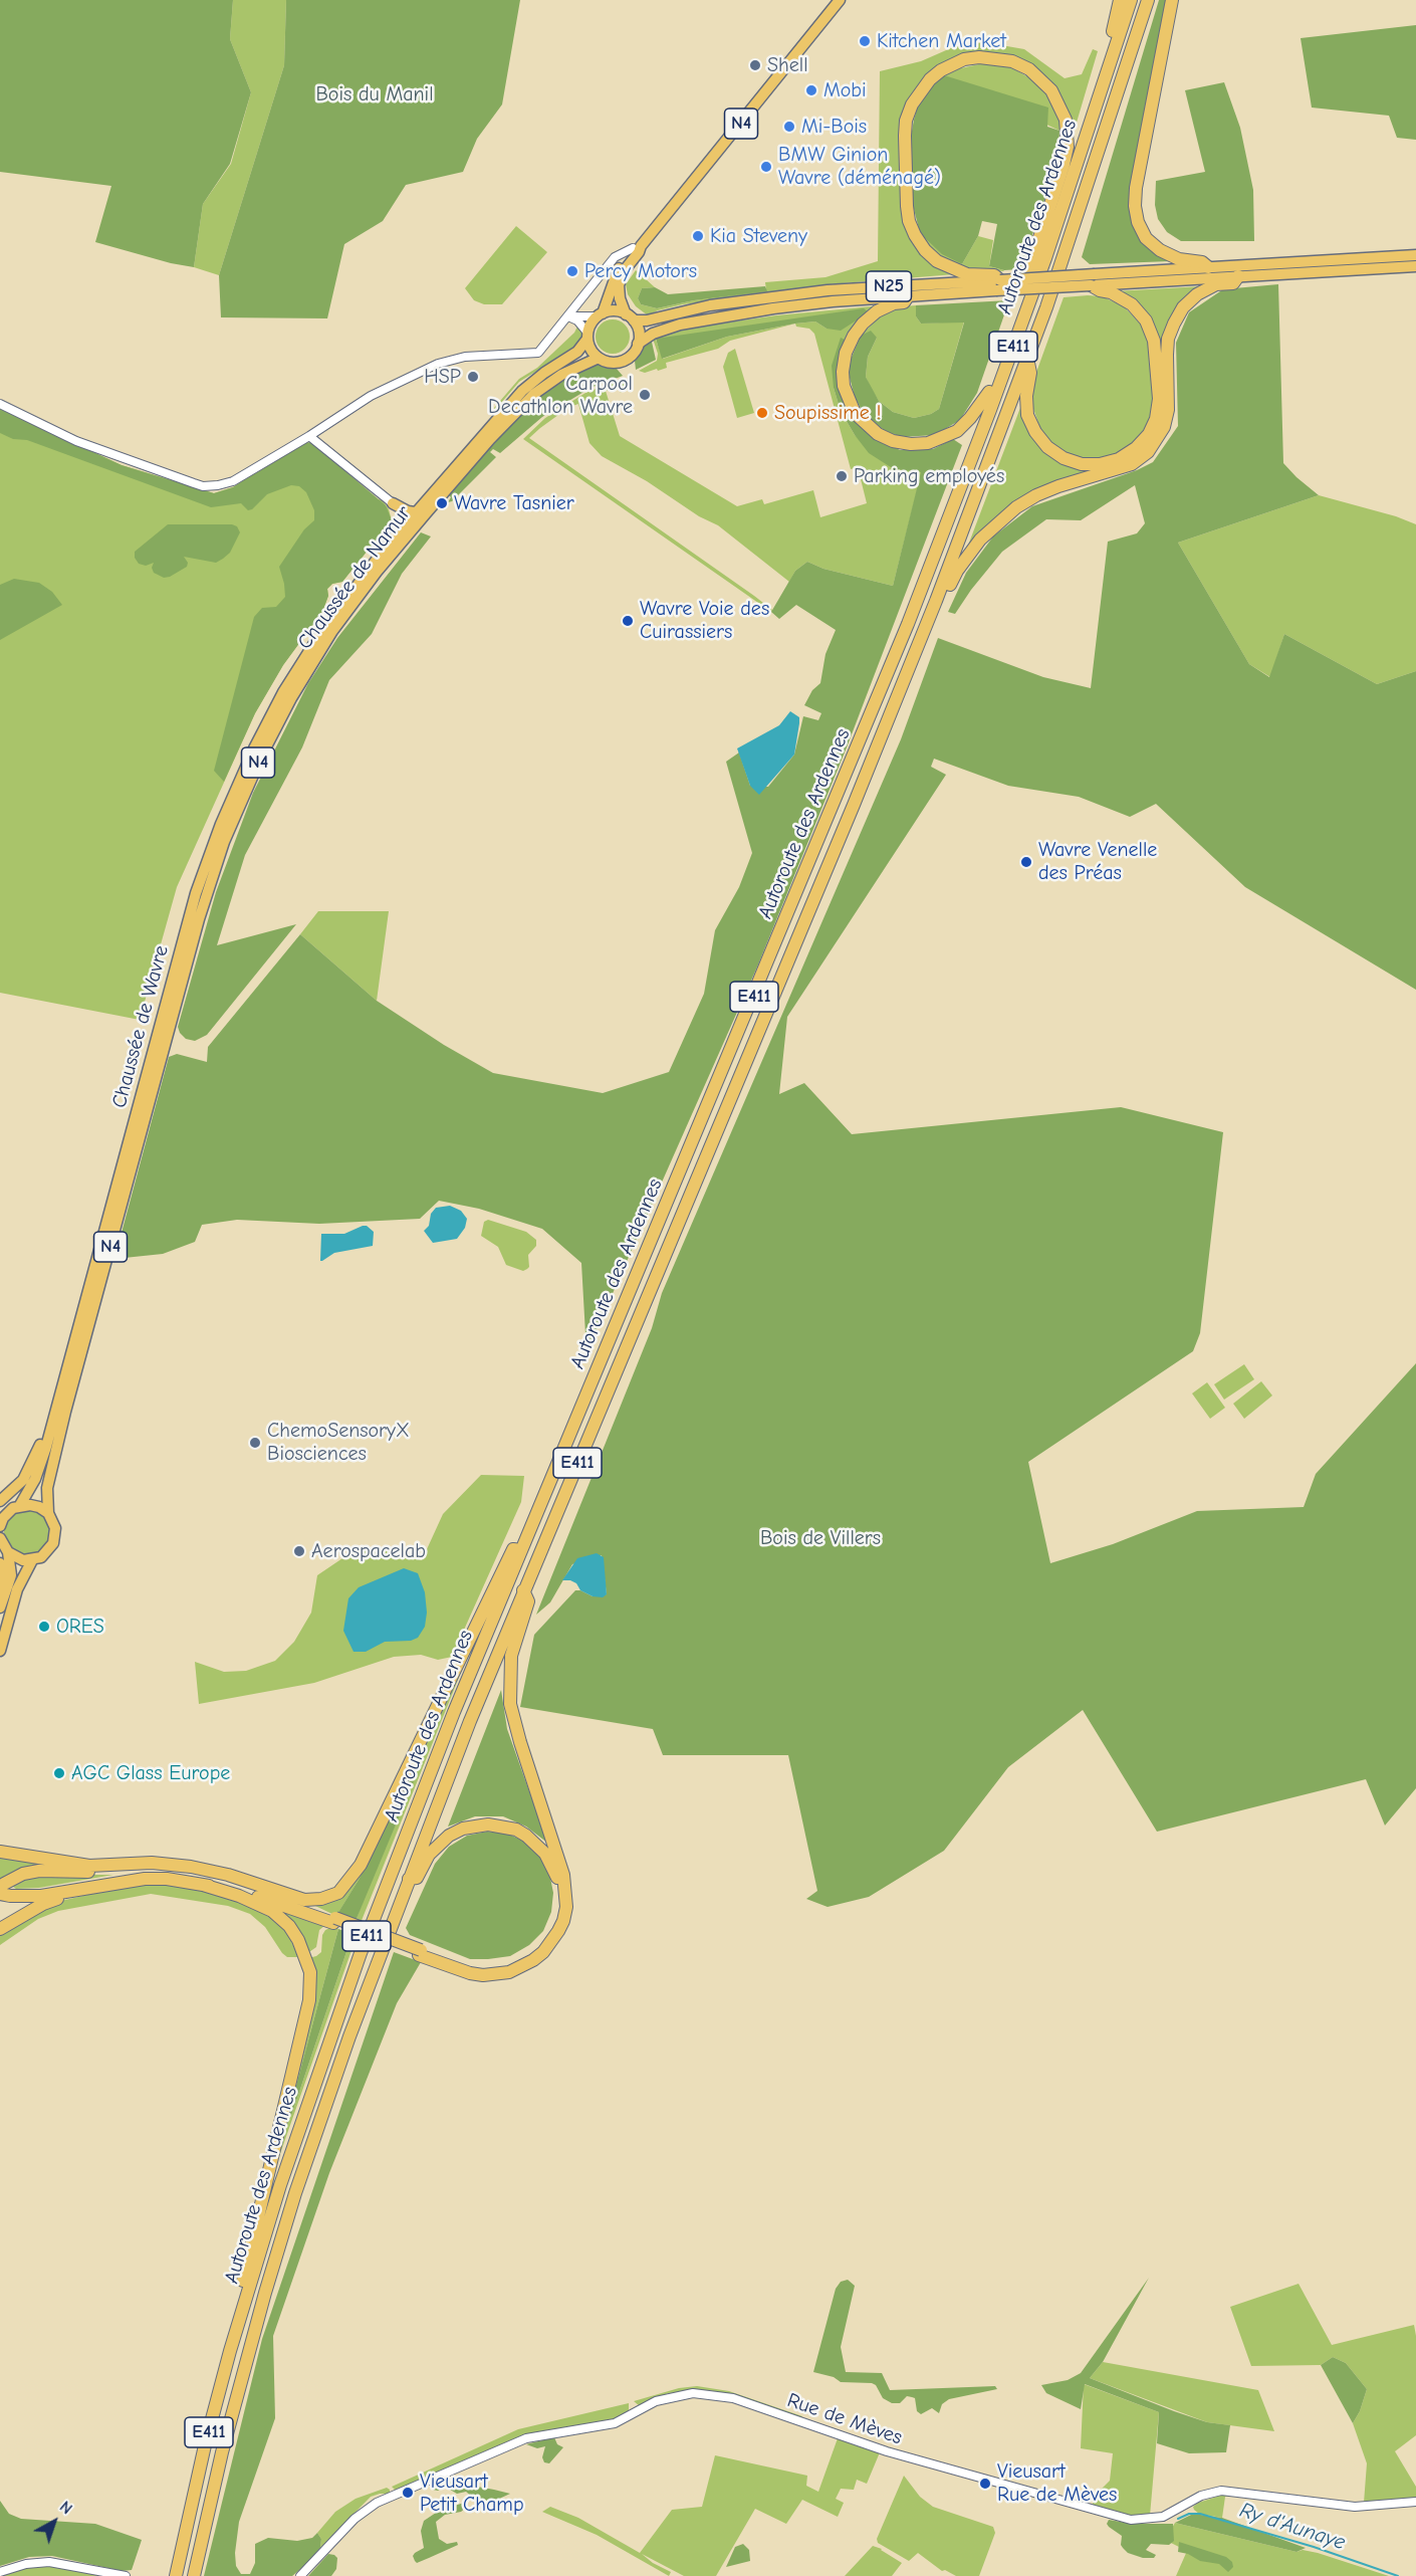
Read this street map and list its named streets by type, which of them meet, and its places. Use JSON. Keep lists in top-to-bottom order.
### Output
{
  "streets": {
    "highway": ["Autoroute des Ardennes", "E411"],
    "main road": [
      "N4",
      "N25",
      "Chaussée de Namur",
      "Chaussée de Wavre"
    ],
    "street": ["Rue de Mèves"]
  },
  "crossings": [
    ["N25", "Chaussée de Namur"],
    ["Chaussée de Namur", "Chaussée de Wavre"]
  ],
  "water": ["Ry d'Aunaye"],
  "parks": ["Bois du Manil", "Bois de Villers"],
  "places": [
    "Kitchen Market",
    "Shell",
    "Mobi",
    "Mi-Bois",
    "BMW Ginion Wavre (déménagé)",
    "Kia Steveny",
    "Percy Motors",
    "HSP",
    "Carpool Decathlon Wavre",
    "Soupissime !",
    "Parking employés",
    "Wavre Tasnier",
    "Wavre Voie des Cuirassiers",
    "Wavre Venelle des Préas",
    "ChemoSensoryX Biosciences",
    "Aerospacelab",
    "ORES",
    "AGC Glass Europe",
    "Vieusart Rue de Mèves",
    "Vieusart Petit Champ"
  ],
  "north": "top right"
}
